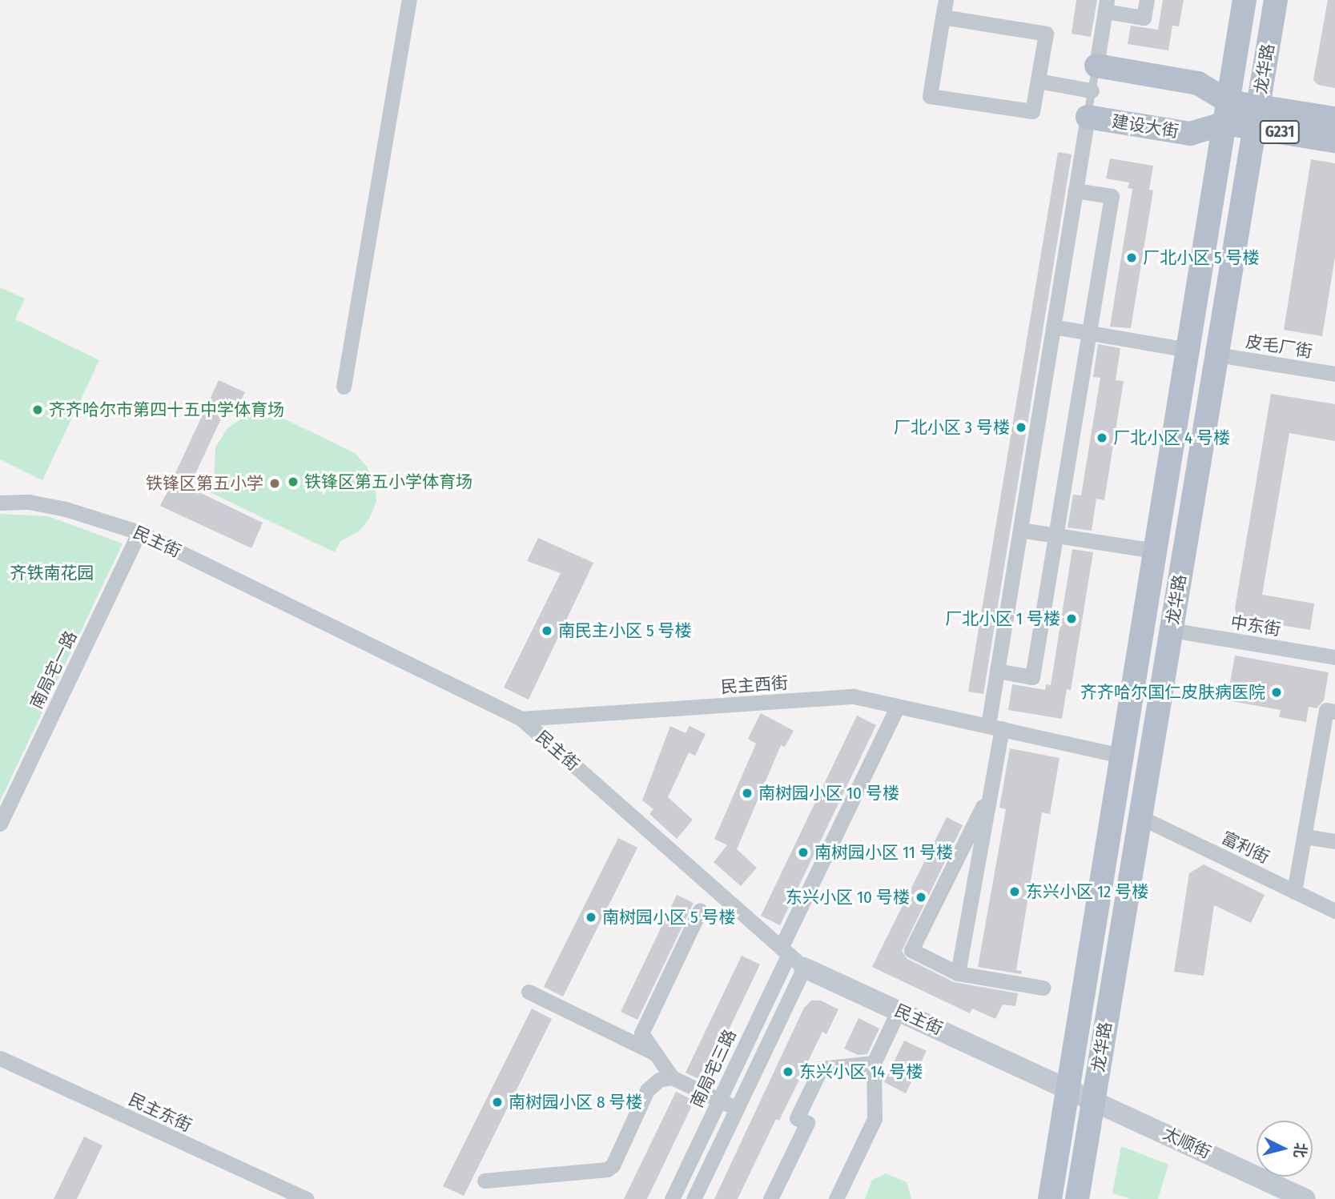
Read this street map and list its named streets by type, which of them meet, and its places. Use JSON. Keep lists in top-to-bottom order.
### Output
{
  "streets": {
    "main road": [
      "龙华路",
      "建设大街",
      "G231",
      "民主街",
      "太顺街"
    ],
    "street": [
      "皮毛厂街",
      "中东街",
      "南局宅一路",
      "民主西街",
      "富利街",
      "南局宅三路",
      "民主东街"
    ]
  },
  "crossings": [
    ["龙华路", "建设大街"],
    ["龙华路", "皮毛厂街"],
    ["龙华路", "民主街"],
    ["龙华路", "中东街"],
    ["龙华路", "民主西街"],
    ["龙华路", "富利街"],
    ["龙华路", "太顺街"],
    ["民主街", "南局宅一路"],
    ["民主街", "民主西街"],
    ["民主街", "南局宅三路"],
    ["民主街", "太顺街"]
  ],
  "parks": ["齐铁南花园"],
  "places": [
    "厂北小区 5 号楼",
    "齐齐哈尔市第四十五中学体育场",
    "厂北小区 3 号楼",
    "厂北小区 4 号楼",
    "铁锋区第五小学体育场",
    "铁锋区第五小学",
    "厂北小区 1 号楼",
    "南民主小区 5 号楼",
    "齐齐哈尔国仁皮肤病医院",
    "南树园小区 10 号楼",
    "南树园小区 11 号楼",
    "东兴小区 12 号楼",
    "东兴小区 10 号楼",
    "南树园小区 5 号楼",
    "东兴小区 14 号楼",
    "南树园小区 8 号楼"
  ],
  "north": "right"
}
